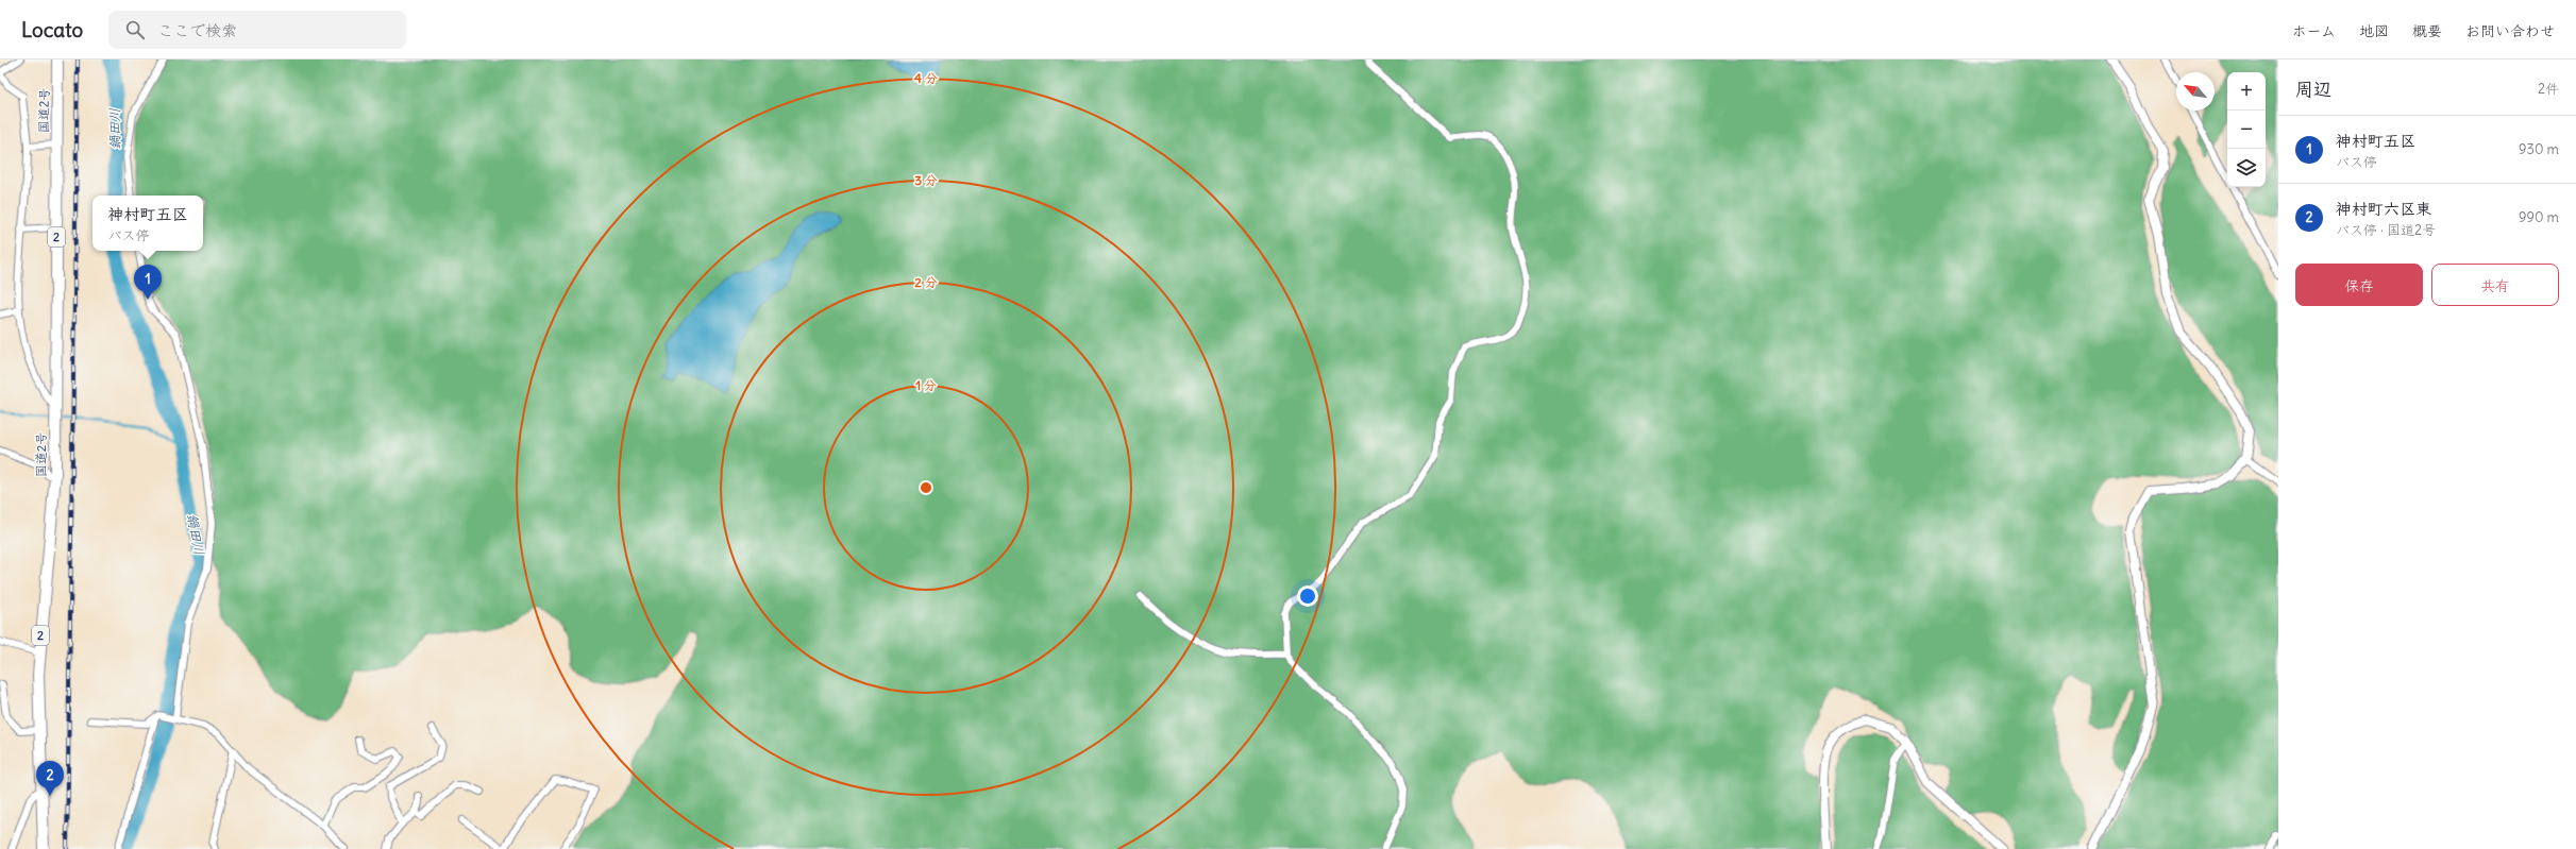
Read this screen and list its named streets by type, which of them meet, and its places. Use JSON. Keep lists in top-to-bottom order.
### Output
{
  "streets": {
    "highway": ["国道2号", "2"]
  },
  "water": ["鍋田川"],
  "north": "top left",
  "page": {
    "header": "Locato",
    "search": "ここで検索",
    "nav": [
      "ホーム",
      "地図",
      "概要",
      "お問い合わせ"
    ],
    "heading": ["周辺", "2件"],
    "map_buttons": ["+", "−"],
    "list": [
      {
        "mark": "1",
        "name": "神村町五区",
        "note": "バス停",
        "value": "930 m"
      },
      {
        "mark": "2",
        "name": "神村町六区東",
        "note": "バス停 · 国道2号",
        "value": "990 m"
      }
    ],
    "popup": ["神村町五区", "バス停"],
    "buttons": ["保存", "共有"],
    "pins": ["1", "2"]
  },
  "rings": [
    "4 分",
    "3 分",
    "2 分",
    "1 分"
  ]
}
